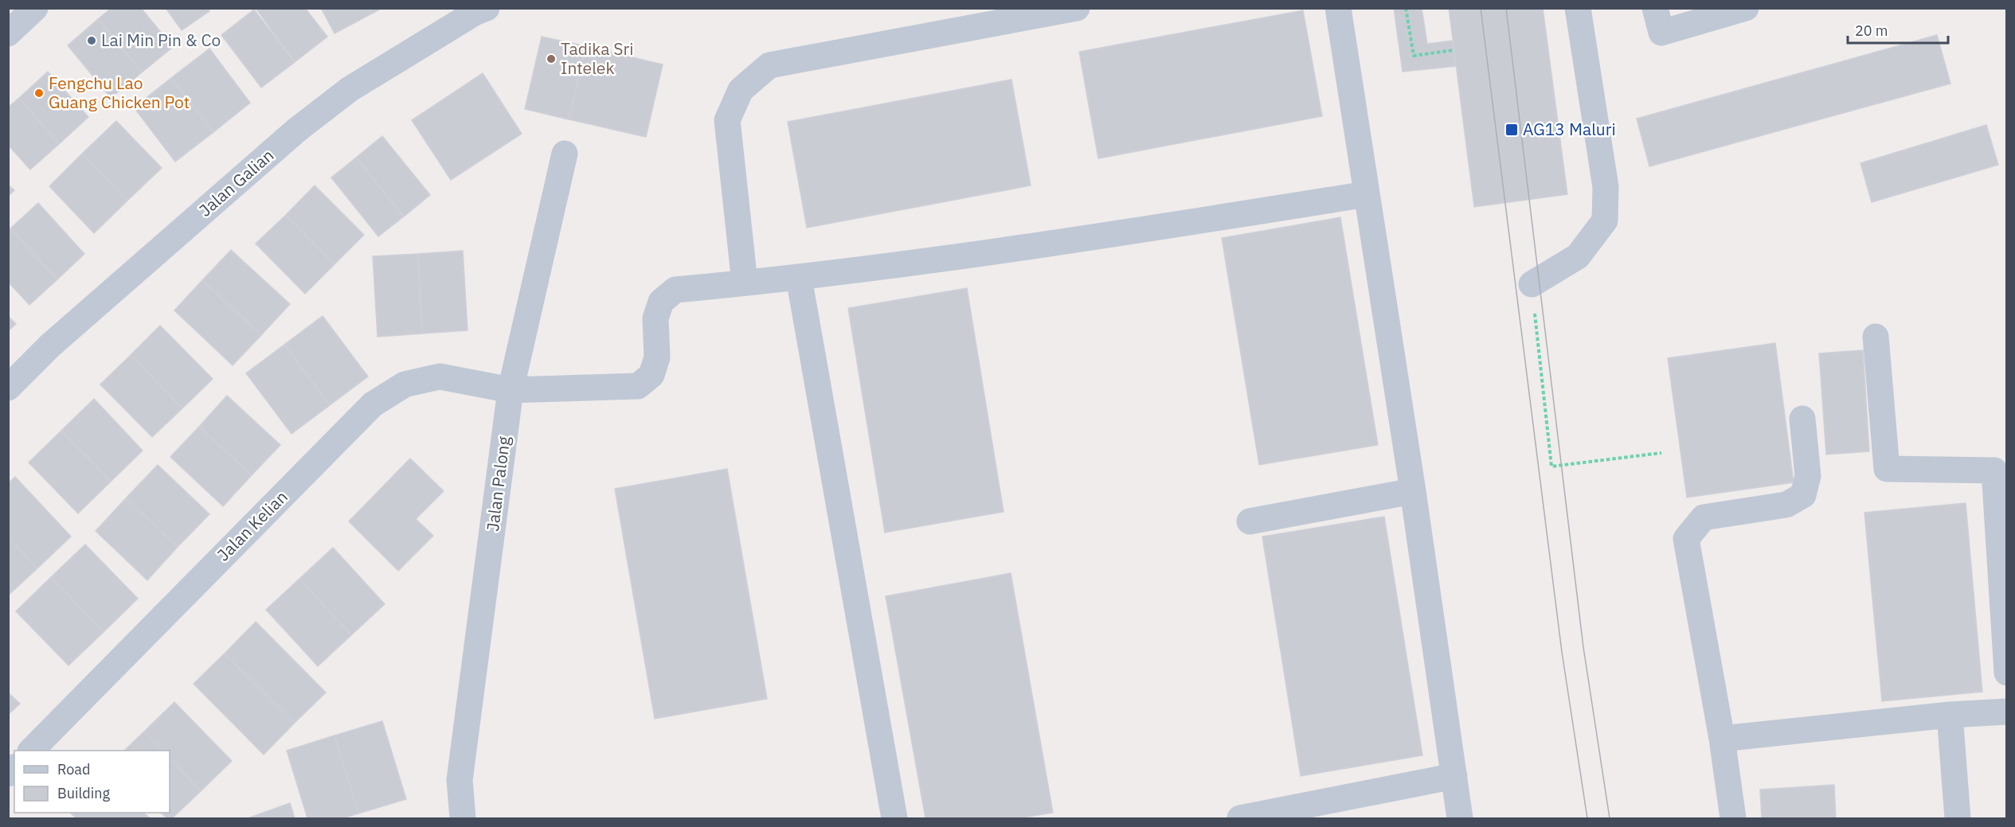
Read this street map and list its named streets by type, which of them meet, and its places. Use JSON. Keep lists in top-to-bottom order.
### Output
{
  "streets": {
    "street": ["Jalan Galian", "Jalan Palong", "Jalan Kelian"]
  },
  "crossings": [
    ["Jalan Palong", "Jalan Kelian"]
  ],
  "places": {
    "other": ["Lai Min Pin & Co", "Tadika Sri Intelek", "Fengchu Lao Guang Chicken Pot"],
    "transit": ["AG13 Maluri"]
  },
  "legend": ["Road", "Building"],
  "scale_bar": "20 m"
}
